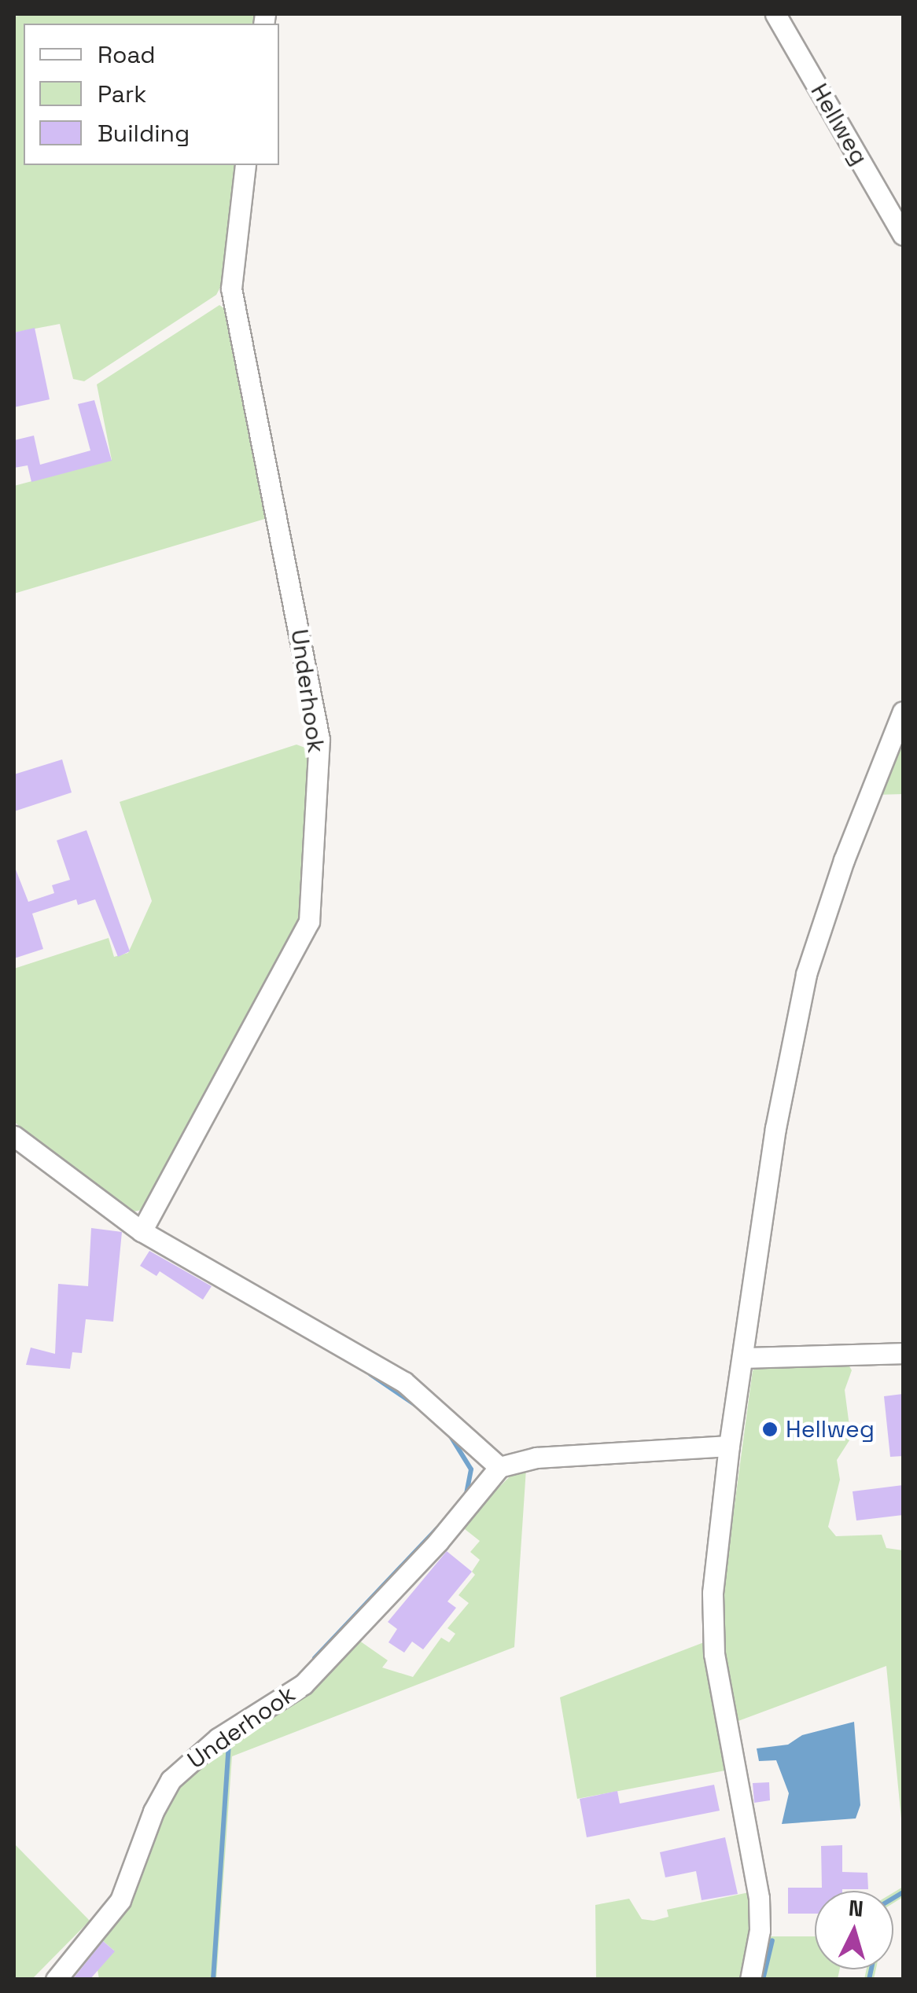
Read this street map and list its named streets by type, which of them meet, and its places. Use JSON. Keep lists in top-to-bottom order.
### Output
{
  "streets": {
    "street": ["Hellweg", "Underhook"]
  },
  "places": ["Hellweg"],
  "legend": ["Road", "Park", "Building"],
  "north": "top"
}
